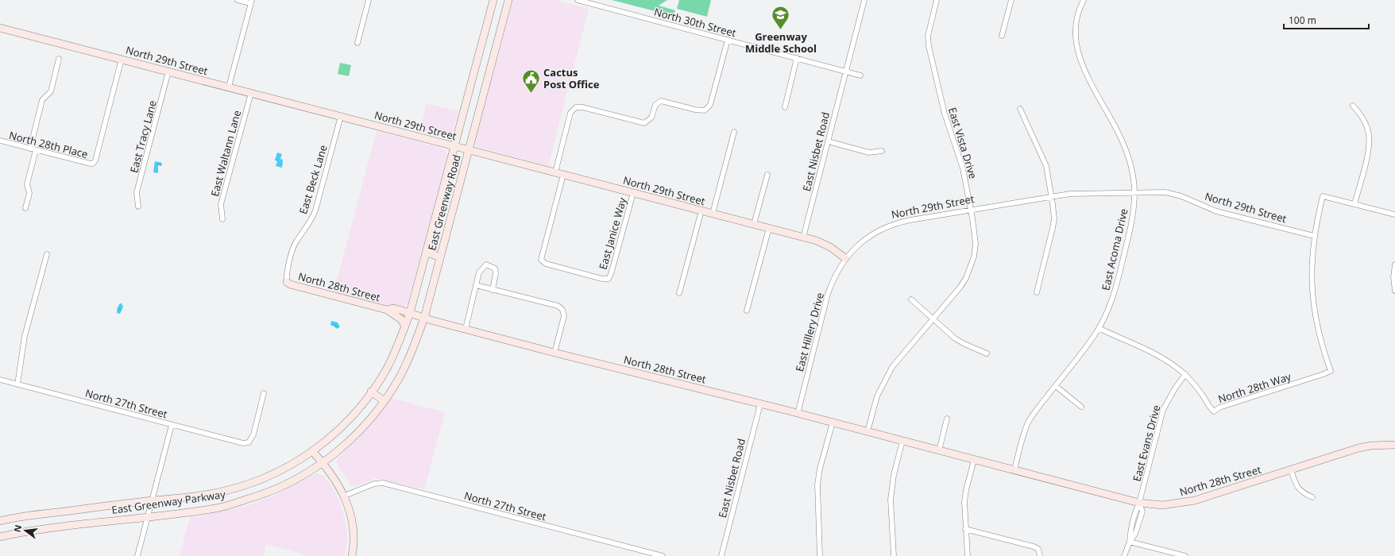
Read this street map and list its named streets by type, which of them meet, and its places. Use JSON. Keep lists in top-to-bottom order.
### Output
{
  "streets": {
    "street": [
      "North 30th Street",
      "North 29th Street",
      "East Tracy Lane",
      "East Vista Drive",
      "North 28th Place",
      "East Nisbet Road",
      "East Waltann Lane",
      "East Beck Lane",
      "East Greenway Road",
      "East Janice Way",
      "East Acoma Drive",
      "North 28th Street",
      "East Hillery Drive",
      "North 28th Way",
      "North 27th Street",
      "East Evans Drive",
      "East Greenway Parkway"
    ]
  },
  "crossings": [
    ["North 30th Street", "East Nisbet Road"],
    ["North 29th Street", "East Tracy Lane"],
    ["North 29th Street", "East Vista Drive"],
    ["North 29th Street", "North 28th Place"],
    ["North 29th Street", "East Nisbet Road"],
    ["North 29th Street", "East Waltann Lane"],
    ["North 29th Street", "East Beck Lane"],
    ["North 29th Street", "East Greenway Road"],
    ["North 29th Street", "East Janice Way"],
    ["North 29th Street", "East Acoma Drive"],
    ["North 29th Street", "East Hillery Drive"],
    ["North 29th Street", "North 28th Way"],
    ["East Vista Drive", "North 28th Street"],
    ["East Nisbet Road", "North 28th Street"],
    ["East Beck Lane", "North 28th Street"],
    ["East Greenway Road", "North 28th Street"],
    ["East Greenway Road", "East Greenway Parkway"],
    ["East Acoma Drive", "North 28th Street"],
    ["East Acoma Drive", "North 28th Way"],
    ["North 28th Street", "East Hillery Drive"],
    ["North 28th Street", "East Evans Drive"],
    ["North 28th Street", "East Greenway Parkway"],
    ["North 28th Way", "East Evans Drive"]
  ],
  "places": {
    "school or university": ["Greenway Middle School"],
    "public building": ["Cactus Post Office"]
  },
  "scale_bar": "100 m",
  "north": "left"
}
